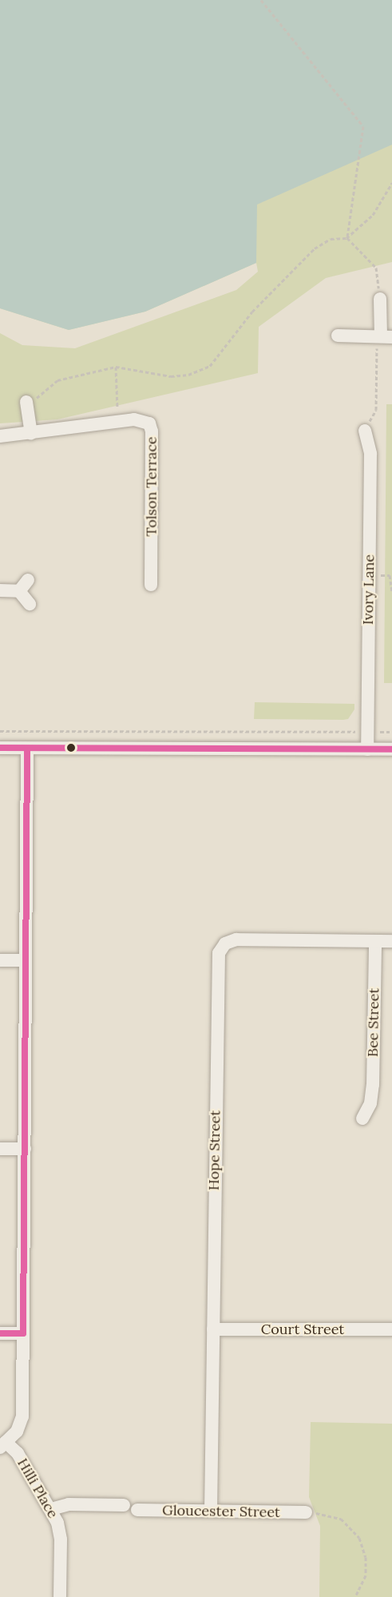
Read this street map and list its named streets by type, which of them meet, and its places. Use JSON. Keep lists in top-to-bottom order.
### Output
{
  "streets": {
    "street": [
      "Tolson Terrace",
      "Ivory Lane",
      "Bee Street",
      "Hope Street",
      "Court Street",
      "Hilli Place",
      "Gloucester Street"
    ]
  },
  "crossings": [
    ["Bee Street", "Hope Street"],
    ["Hope Street", "Court Street"],
    ["Hope Street", "Gloucester Street"]
  ]
}
